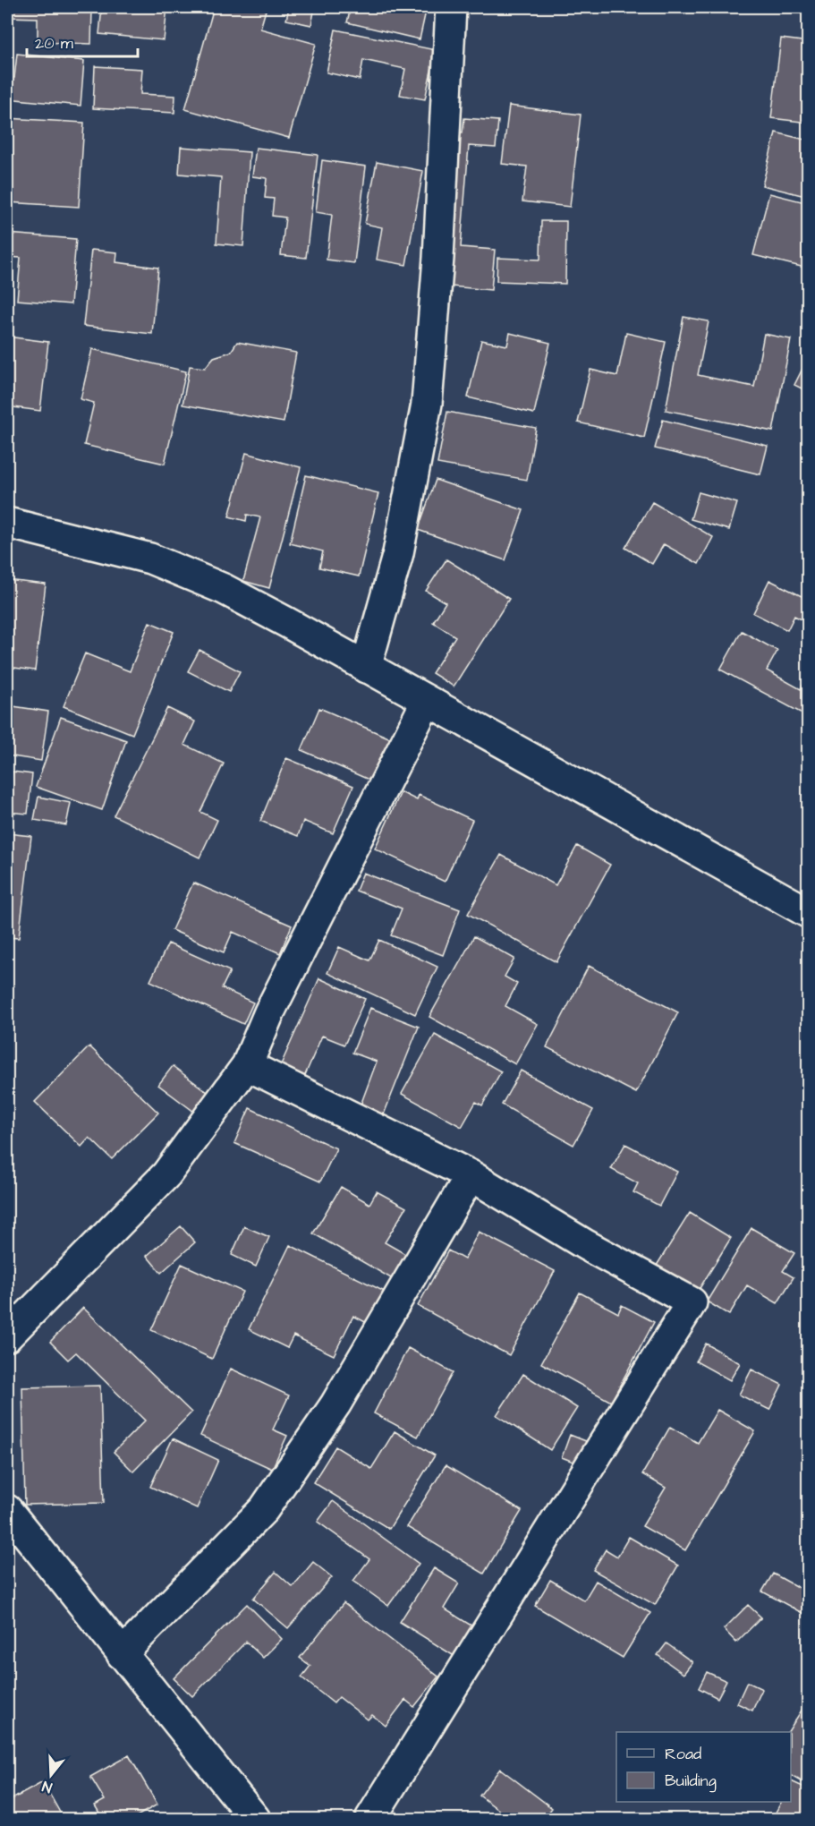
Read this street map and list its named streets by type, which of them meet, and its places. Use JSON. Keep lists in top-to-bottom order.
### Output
{
  "legend": ["Road", "Building"],
  "scale_bar": "20 m",
  "north": "bottom"
}
